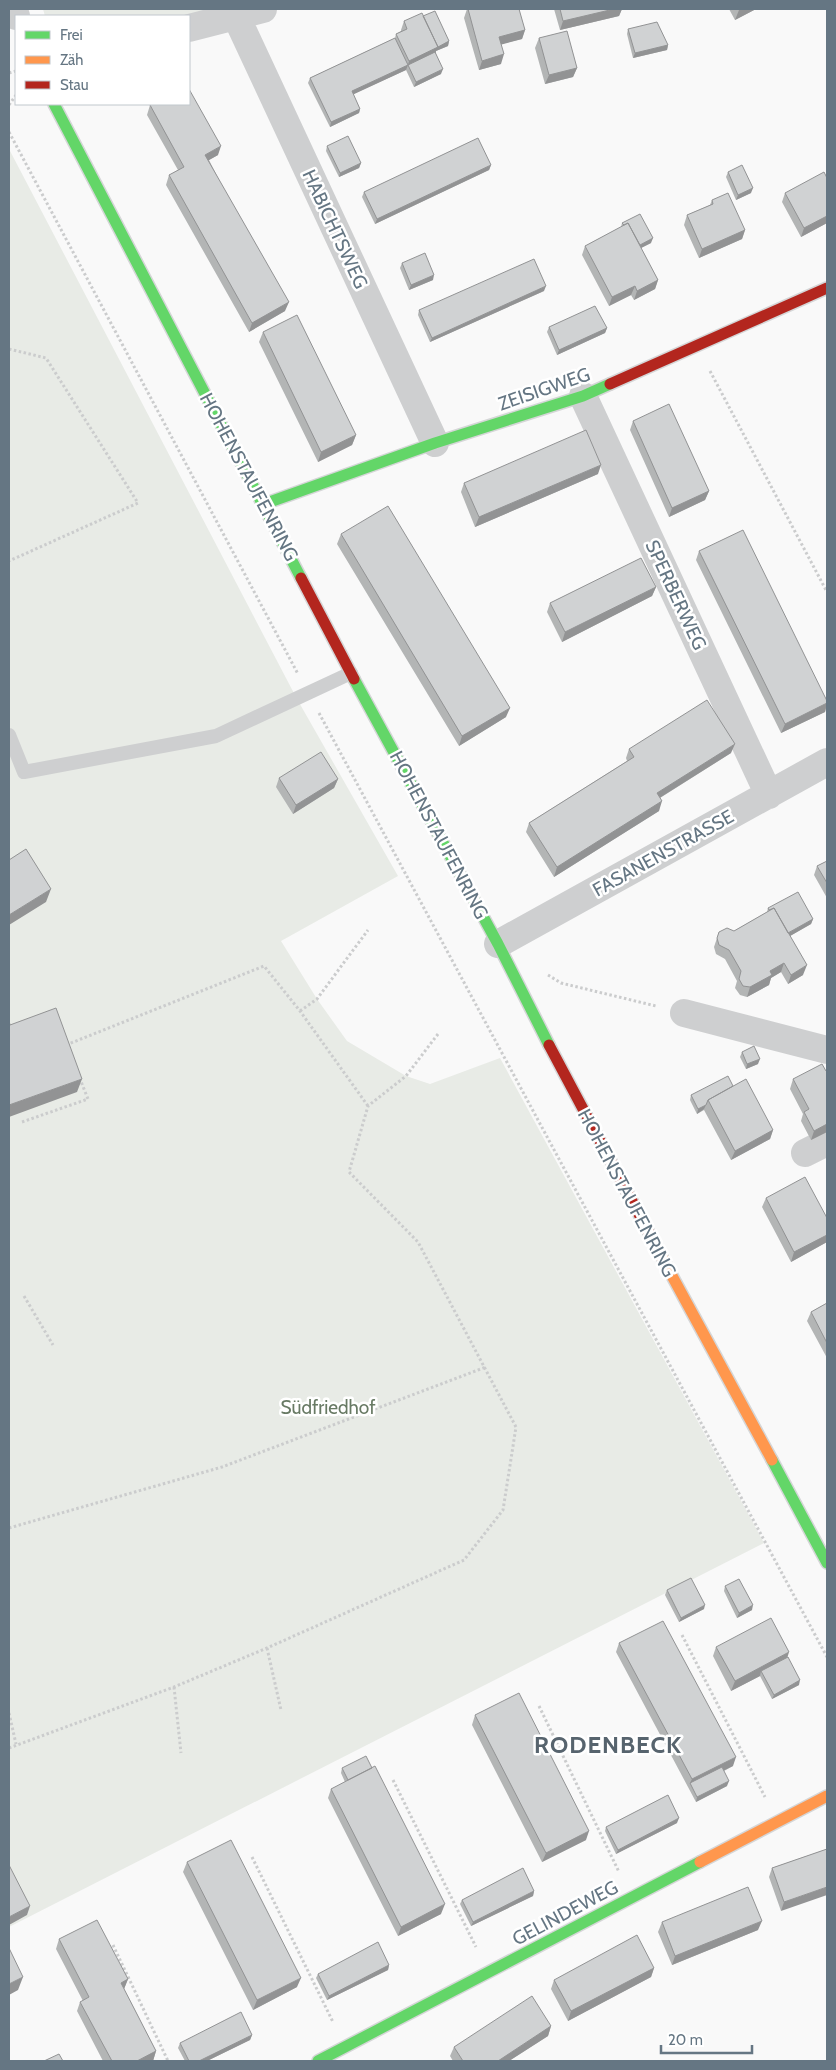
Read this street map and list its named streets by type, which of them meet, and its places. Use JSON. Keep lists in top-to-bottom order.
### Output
{
  "streets": {
    "street": [
      "HABICHTSWEG",
      "ZEISIGWEG",
      "HOHENSTAUFENRING",
      "SPERBERWEG",
      "FASANENSTRASSE",
      "GELINDEWEG"
    ]
  },
  "crossings": [
    ["HABICHTSWEG", "ZEISIGWEG"],
    ["ZEISIGWEG", "HOHENSTAUFENRING"],
    ["ZEISIGWEG", "SPERBERWEG"],
    ["HOHENSTAUFENRING", "FASANENSTRASSE"],
    ["SPERBERWEG", "FASANENSTRASSE"]
  ],
  "districts": ["RODENBECK"],
  "parks": ["Südfriedhof"],
  "legend": ["Frei", "Zäh", "Stau"],
  "scale_bar": "20 m"
}
